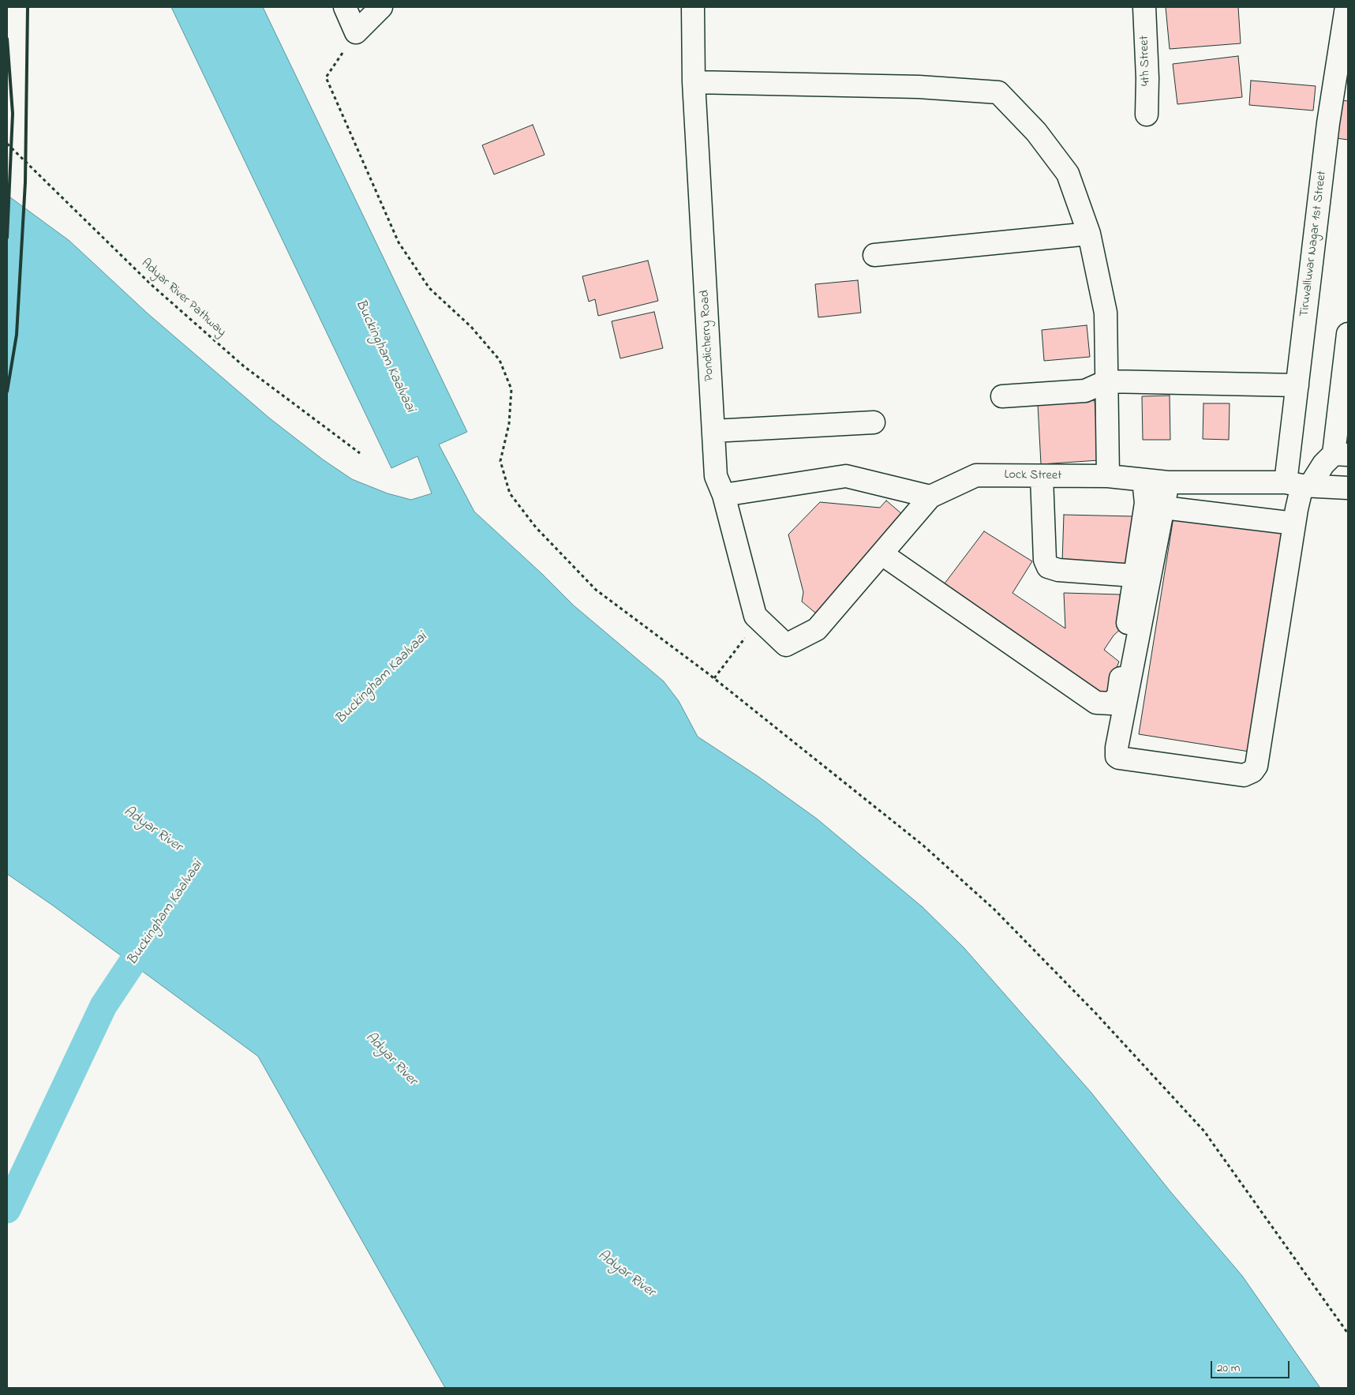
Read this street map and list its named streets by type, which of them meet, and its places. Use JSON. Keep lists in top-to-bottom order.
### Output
{
  "streets": {
    "street": [
      "4th Street",
      "Tiruvalluvar Nagar 1st Street",
      "Pondicherry Road",
      "Lock Street"
    ],
    "path": ["Adyar River Pathway"]
  },
  "crossings": [
    ["Tiruvalluvar Nagar 1st Street", "Lock Street"],
    ["Pondicherry Road", "Lock Street"]
  ],
  "water": ["Buckingham Kaalvaai", "Adyar River"],
  "scale_bar": "20 m"
}
